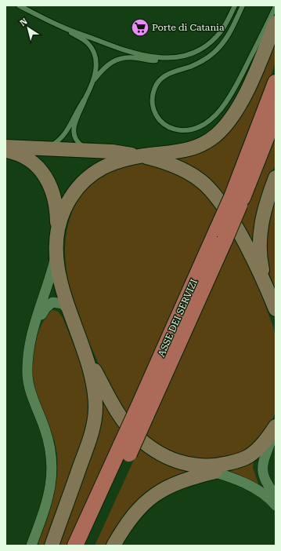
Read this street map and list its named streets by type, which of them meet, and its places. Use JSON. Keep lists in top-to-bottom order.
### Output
{
  "streets": {
    "main road": ["ASSE DEI SERVIZI"]
  },
  "places": {
    "supermarket": ["Porte di Catania"]
  },
  "north": "top left"
}
